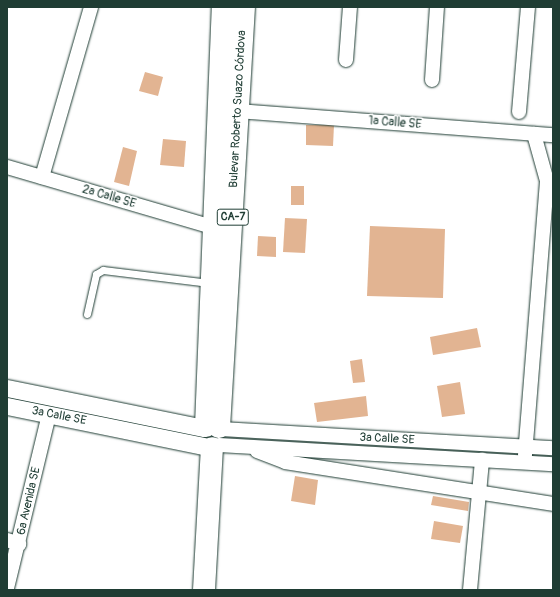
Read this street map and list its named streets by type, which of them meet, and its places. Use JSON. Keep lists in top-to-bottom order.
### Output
{
  "streets": {
    "main road": ["Bulevar Roberto Suazo Córdova", "CA-7"],
    "street": [
      "1a Calle SE",
      "2a Calle SE",
      "3a Calle SE",
      "6a Avenida SE"
    ]
  },
  "crossings": [
    ["Bulevar Roberto Suazo Córdova", "1a Calle SE"],
    ["Bulevar Roberto Suazo Córdova", "2a Calle SE"],
    ["Bulevar Roberto Suazo Córdova", "3a Calle SE"],
    ["3a Calle SE", "6a Avenida SE"]
  ]
}
